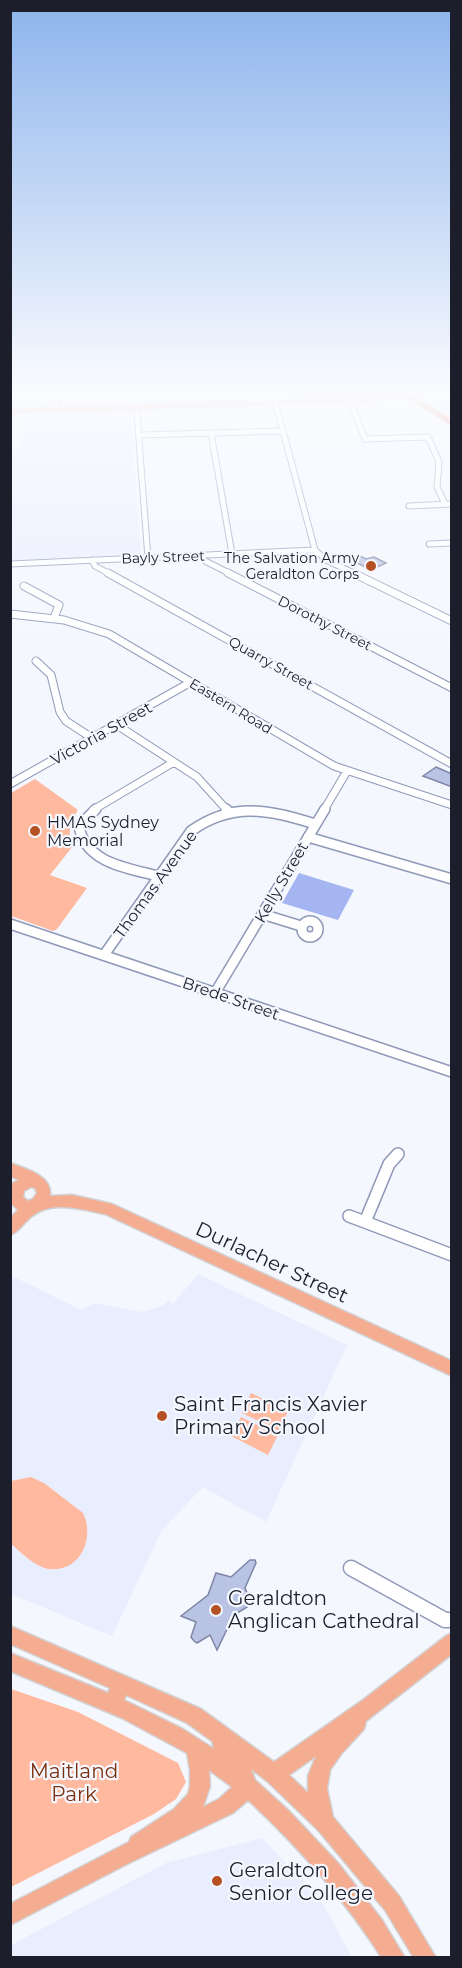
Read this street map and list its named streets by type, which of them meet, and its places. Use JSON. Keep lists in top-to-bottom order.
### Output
{
  "streets": {
    "main road": ["Durlacher Street"],
    "street": [
      "Bayly Street",
      "Dorothy Street",
      "Quarry Street",
      "Eastern Road",
      "Victoria Street",
      "Kelly Street",
      "Thomas Avenue",
      "Brede Street"
    ]
  },
  "crossings": [
    ["Bayly Street", "Dorothy Street"],
    ["Bayly Street", "Quarry Street"],
    ["Eastern Road", "Victoria Street"],
    ["Eastern Road", "Kelly Street"],
    ["Kelly Street", "Thomas Avenue"],
    ["Kelly Street", "Brede Street"],
    ["Thomas Avenue", "Brede Street"]
  ],
  "parks": ["Maitland Park"],
  "places": [
    "The Salvation Army Geraldton Corps",
    "HMAS Sydney Memorial",
    "Saint Francis Xavier Primary School",
    "Geraldton Anglican Cathedral",
    "Geraldton Senior College"
  ]
}
